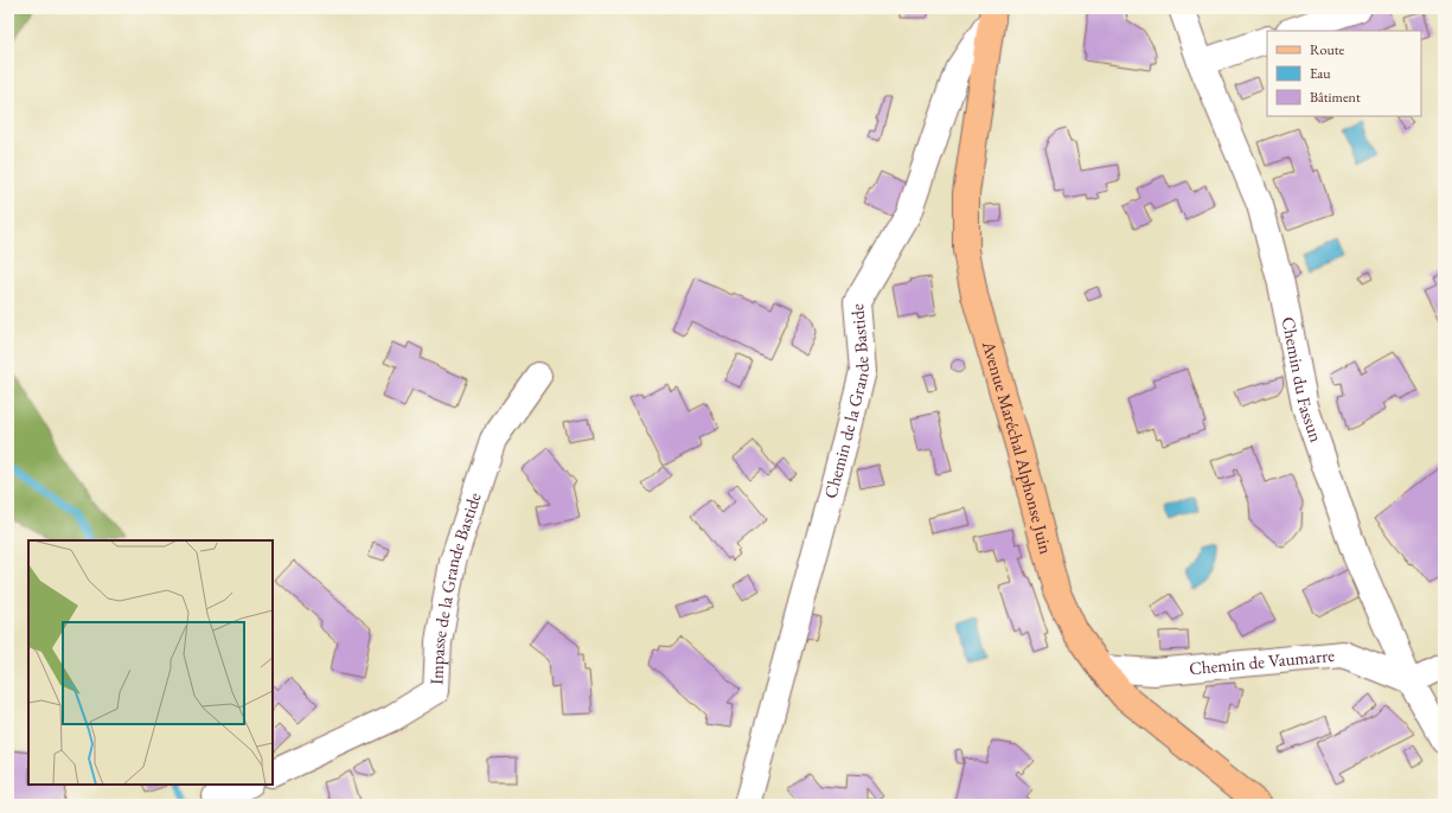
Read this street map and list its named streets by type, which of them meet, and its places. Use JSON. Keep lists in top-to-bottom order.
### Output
{
  "streets": {
    "main road": ["Avenue Maréchal Alphonse Juin"],
    "street": [
      "Chemin du Fassun",
      "Chemin de la Grande Bastide",
      "Impasse de la Grande Bastide",
      "Chemin de Vaumarre"
    ]
  },
  "crossings": [
    ["Chemin du Fassun", "Chemin de Vaumarre"],
    ["Chemin de la Grande Bastide", "Avenue Maréchal Alphonse Juin"],
    ["Avenue Maréchal Alphonse Juin", "Chemin de Vaumarre"]
  ],
  "legend": ["Route", "Eau", "Bâtiment"]
}
